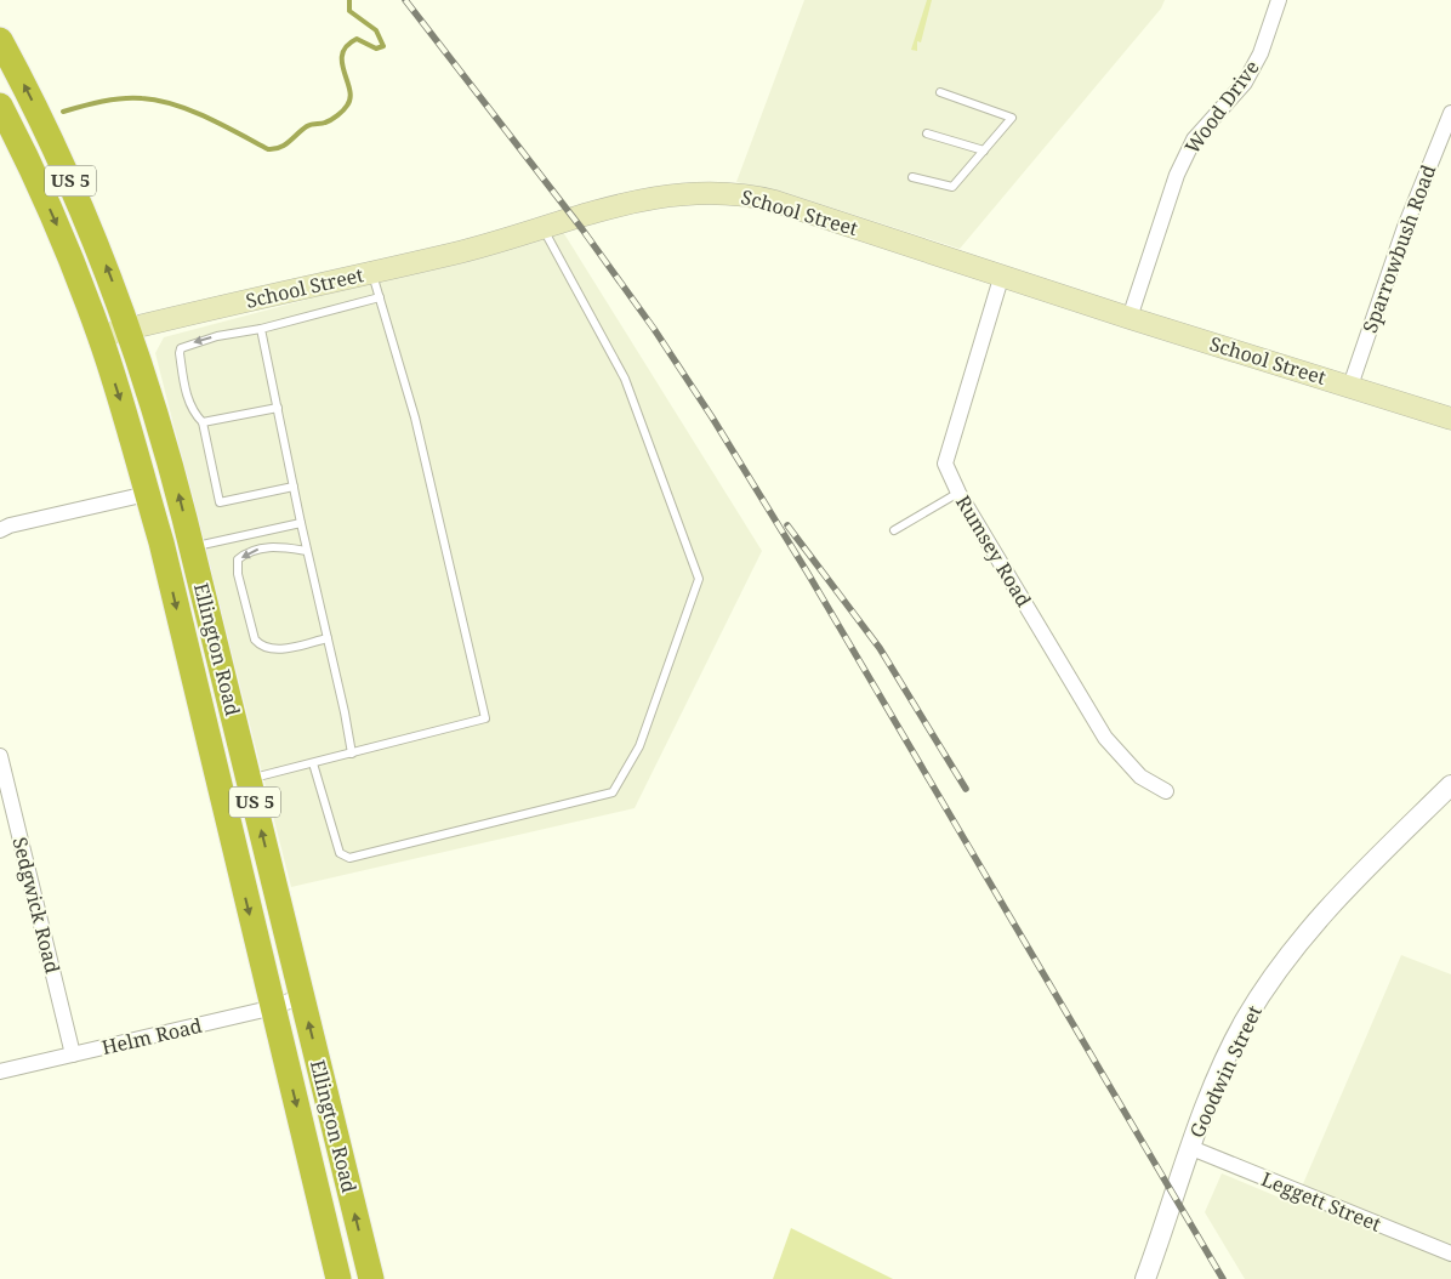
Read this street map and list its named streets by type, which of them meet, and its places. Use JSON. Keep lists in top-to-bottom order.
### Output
{
  "streets": {
    "highway": ["US 5", "Ellington Road"],
    "main road": ["School Street"],
    "street": [
      "Wood Drive",
      "Sparrowbush Road",
      "Rumsey Road",
      "Sedgwick Road",
      "Helm Road",
      "Goodwin Street",
      "Leggett Street"
    ]
  },
  "crossings": [
    ["Wood Drive", "School Street"],
    ["School Street", "Sparrowbush Road"],
    ["School Street", "Rumsey Road"],
    ["School Street", "Ellington Road"],
    ["Ellington Road", "Helm Road"],
    ["Sedgwick Road", "Helm Road"],
    ["Goodwin Street", "Leggett Street"]
  ]
}
